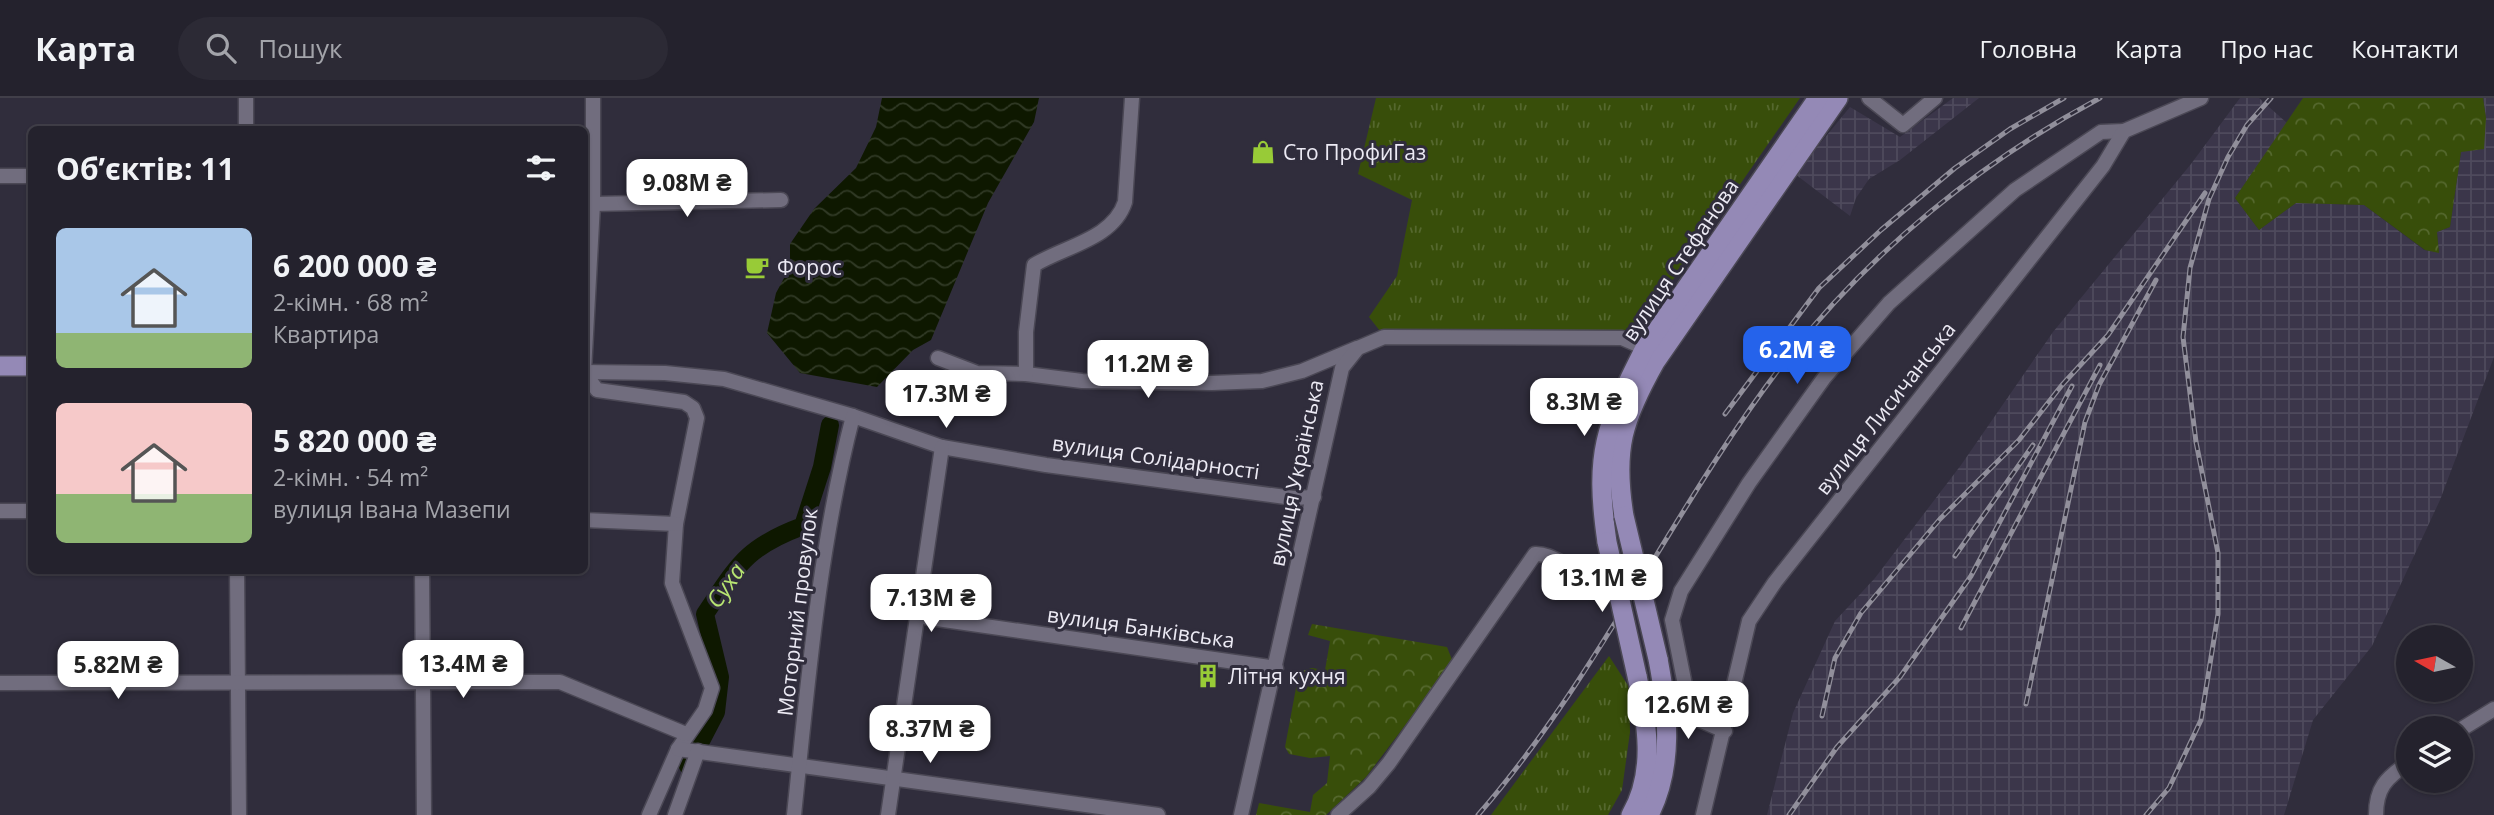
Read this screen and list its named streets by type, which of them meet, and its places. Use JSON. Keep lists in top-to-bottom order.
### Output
{
  "streets": {
    "main road": ["вулиця Стефанова"],
    "street": [
      "вулиця Лисичанська",
      "вулиця Солідарності",
      "вулиця Українська",
      "Моторний провулок",
      "вулиця Банківська"
    ]
  },
  "crossings": [
    ["вулиця Солідарності", "вулиця Українська"],
    ["вулиця Солідарності", "Моторний провулок"],
    ["вулиця Українська", "вулиця Банківська"]
  ],
  "water": ["Суха"],
  "places": {
    "shop": ["Сто ПрофиГаз"],
    "cafe": ["Форос"],
    "building": ["Літня кухня"]
  },
  "north": "left",
  "page": {
    "header": "Карта",
    "search": "Пошук",
    "nav": [
      "Головна",
      "Карта",
      "Про нас",
      "Контакти"
    ],
    "heading": "Об’єктів: 11",
    "price": [
      "9.08M ₴",
      "6.2M ₴",
      "11.2M ₴",
      "17.3M ₴",
      "8.3M ₴",
      "13.1M ₴",
      "7.13M ₴",
      "13.4M ₴",
      "5.82M ₴",
      "12.6M ₴",
      "8.37M ₴"
    ],
    "list": [
      {
        "name": "6 200 000 ₴",
        "note": "2-кімн. · 68 m² · Квартира"
      },
      {
        "name": "5 820 000 ₴",
        "note": "2-кімн. · 54 m² · вулиця Івана Мазепи"
      }
    ]
  }
}
